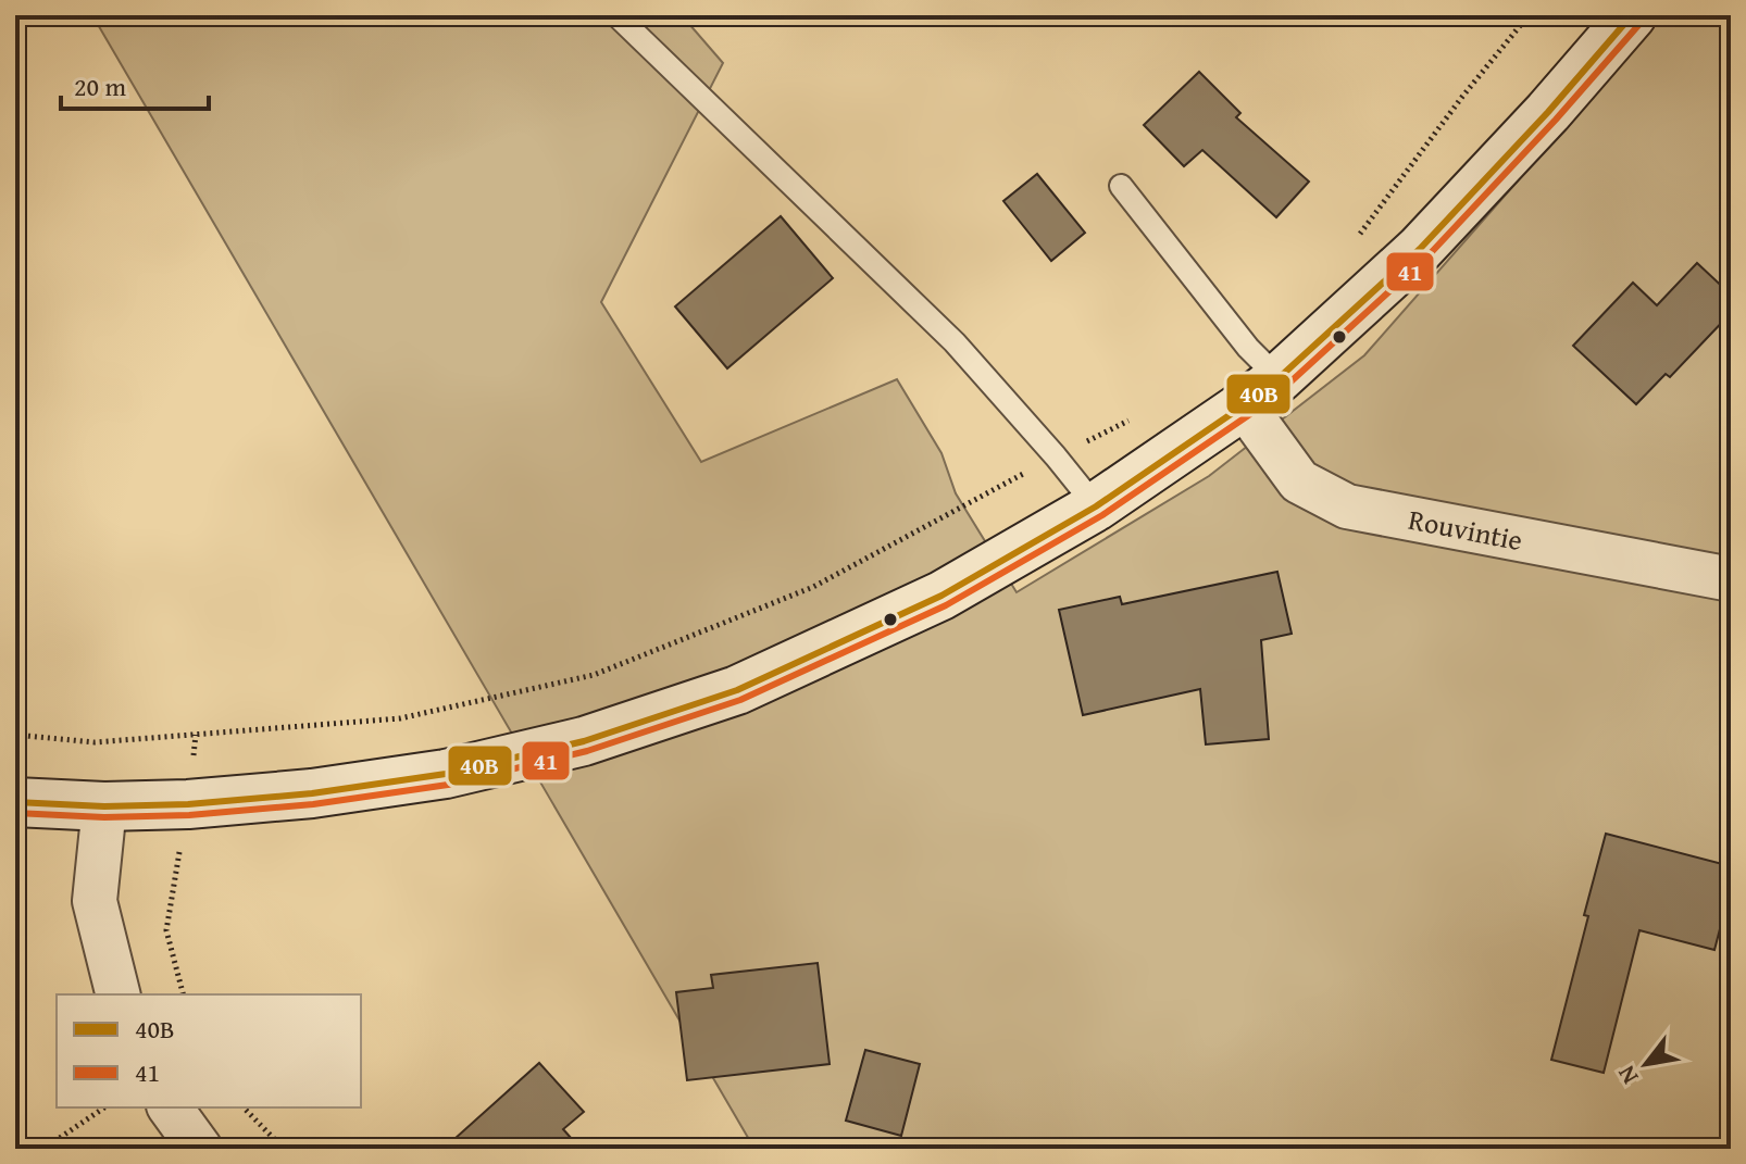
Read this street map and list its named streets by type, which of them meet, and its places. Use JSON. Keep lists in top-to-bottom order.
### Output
{
  "streets": {
    "street": ["Rouvintie"]
  },
  "lines": ["transit line 40B", "transit line 41"],
  "legend": ["40B", "41"],
  "scale_bar": "20 m",
  "north": "bottom left"
}
